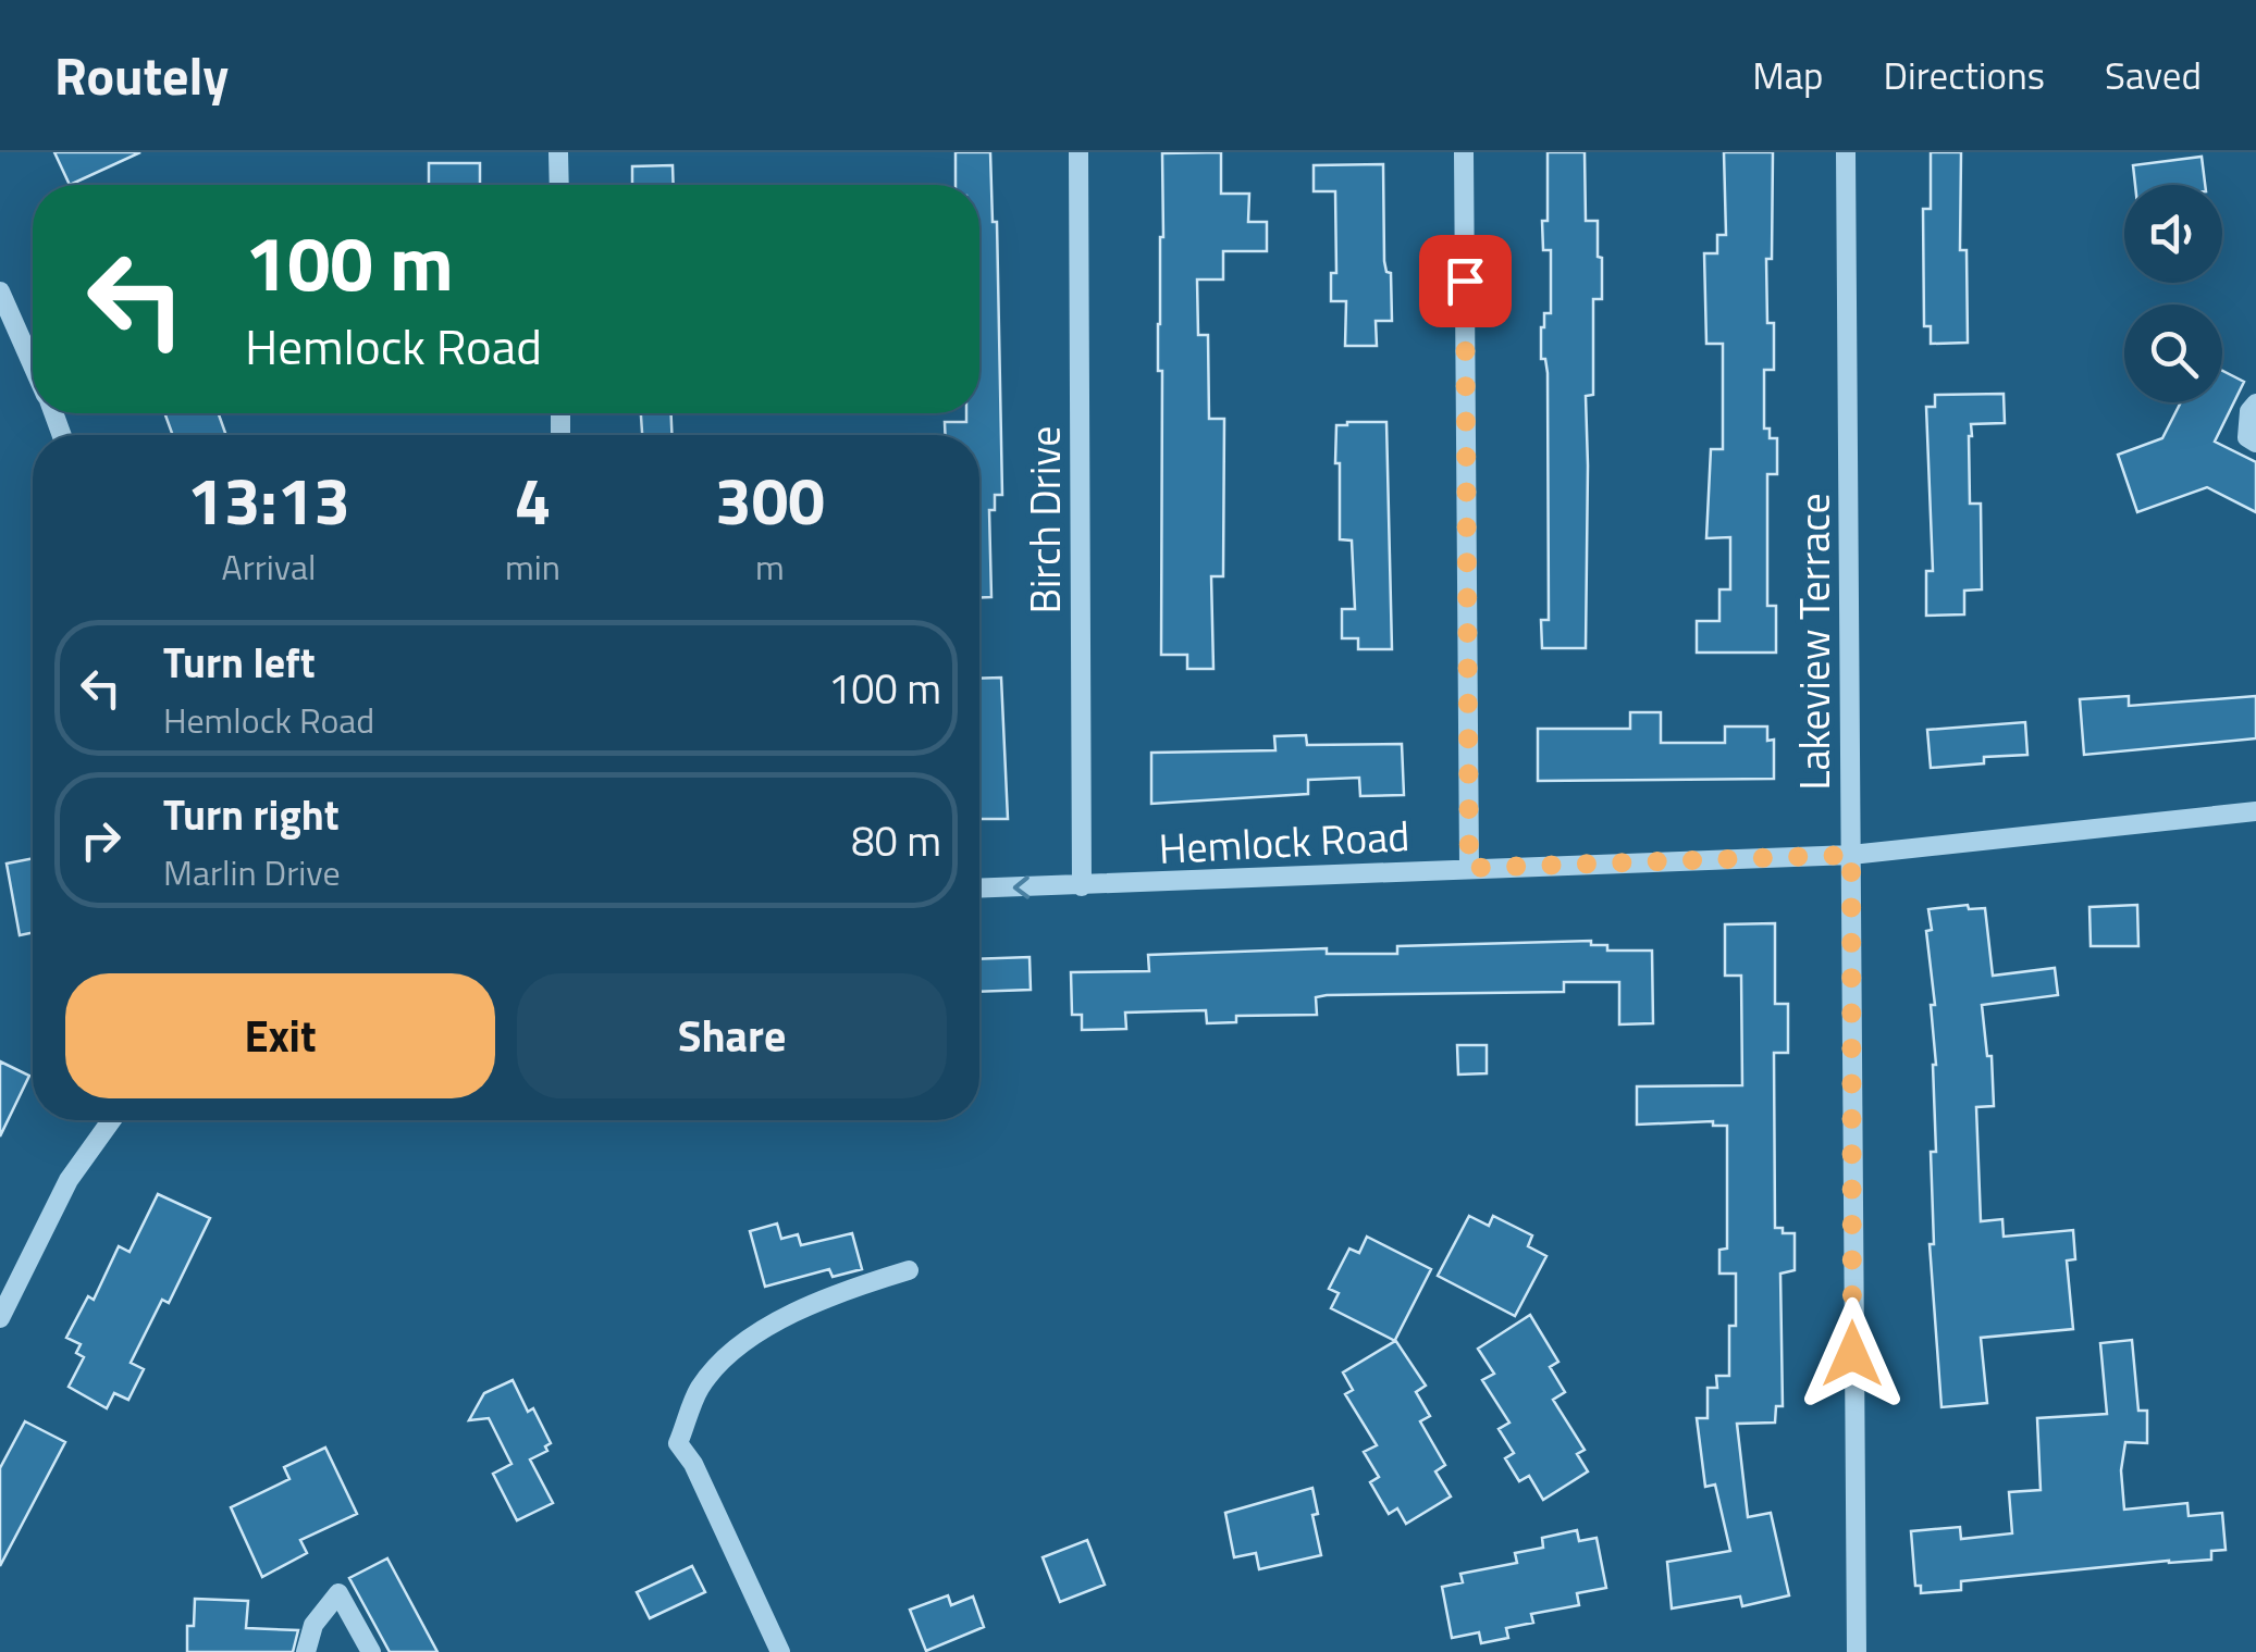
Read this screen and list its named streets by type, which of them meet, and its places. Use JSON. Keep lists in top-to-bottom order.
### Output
{
  "streets": {
    "street": ["Birch Drive", "Lakeview Terrace", "Hemlock Road"]
  },
  "crossings": [
    ["Birch Drive", "Hemlock Road"],
    ["Lakeview Terrace", "Hemlock Road"]
  ],
  "page": {
    "header": "Routely",
    "nav": ["Map", "Directions", "Saved"],
    "turn": ["100 m", "Hemlock Road"],
    "eta": [
      "13:13",
      "Arrival",
      "4",
      "min",
      "300",
      "m"
    ],
    "list": [
      {
        "name": "Turn left",
        "note": "Hemlock Road",
        "value": "100 m"
      },
      {
        "name": "Turn right",
        "note": "Marlin Drive",
        "value": "80 m"
      }
    ],
    "buttons": ["Exit", "Share"]
  }
}
